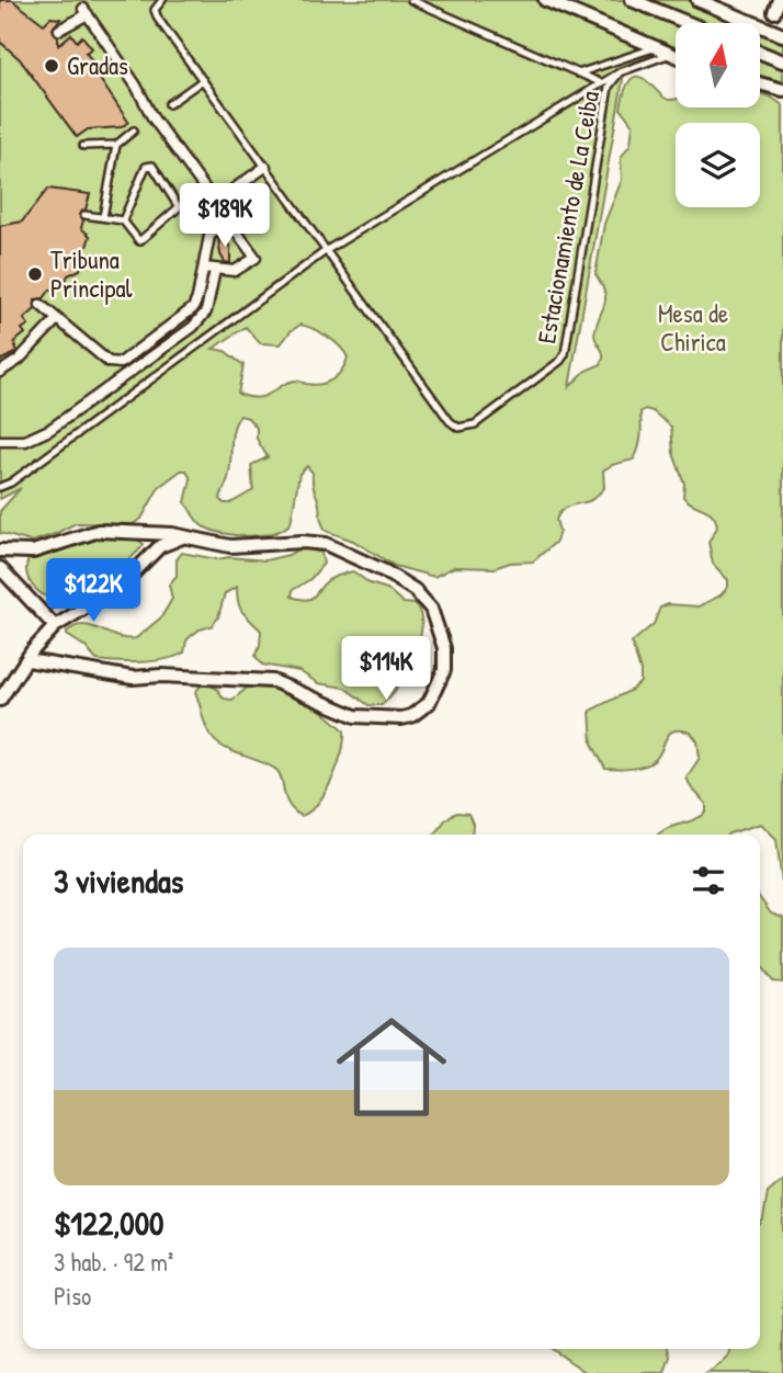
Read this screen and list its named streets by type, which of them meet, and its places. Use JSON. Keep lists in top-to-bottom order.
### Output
{
  "streets": {
    "lane": ["Estacionamiento de La Ceiba"]
  },
  "parks": ["Mesa de Chirica"],
  "places": ["Gradas", "Tribuna Principal"],
  "north": "top",
  "page": {
    "price": ["$189K", "$122K", "$114K"],
    "heading": "3 viviendas",
    "list": [
      {
        "name": "$122,000",
        "note": "3 hab. · 92 m² · Piso"
      }
    ]
  }
}
